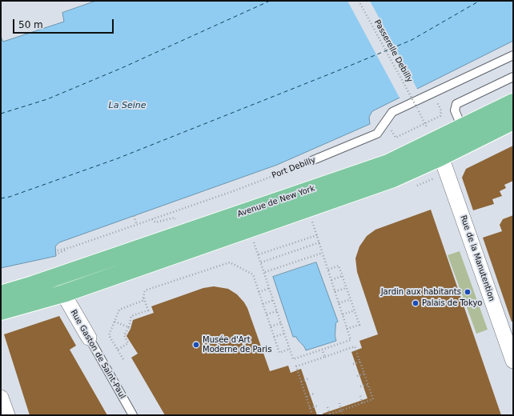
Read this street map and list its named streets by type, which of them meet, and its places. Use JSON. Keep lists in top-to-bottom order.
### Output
{
  "streets": {
    "main road": ["Avenue de New York"],
    "street": ["Rue de la Manutention", "Rue Gaston de Saint-Paul"],
    "lane": ["Port Debilly"],
    "path": ["Passerelle Debilly"]
  },
  "crossings": [
    ["Avenue de New York", "Rue de la Manutention"],
    ["Avenue de New York", "Rue Gaston de Saint-Paul"]
  ],
  "water": ["La Seine"],
  "places": ["Jardin aux habitants", "Palais de Tokyo", "Musée d'Art Moderne de Paris"],
  "scale_bar": "50 m"
}
